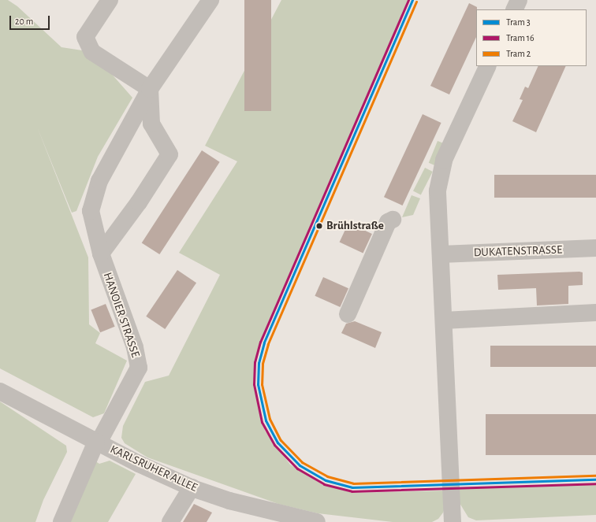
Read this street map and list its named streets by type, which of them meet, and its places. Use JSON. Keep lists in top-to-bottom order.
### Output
{
  "streets": {
    "street": ["DUKATENSTRASSE", "HANOIER STRASSE", "KARLSRUHER ALLEE"]
  },
  "crossings": [
    ["HANOIER STRASSE", "KARLSRUHER ALLEE"]
  ],
  "places": ["Brühlstraße"],
  "lines": ["tram line 3", "tram line 16", "tram line 2"],
  "legend": ["Tram 3", "Tram 16", "Tram 2"],
  "scale_bar": "20 m"
}
